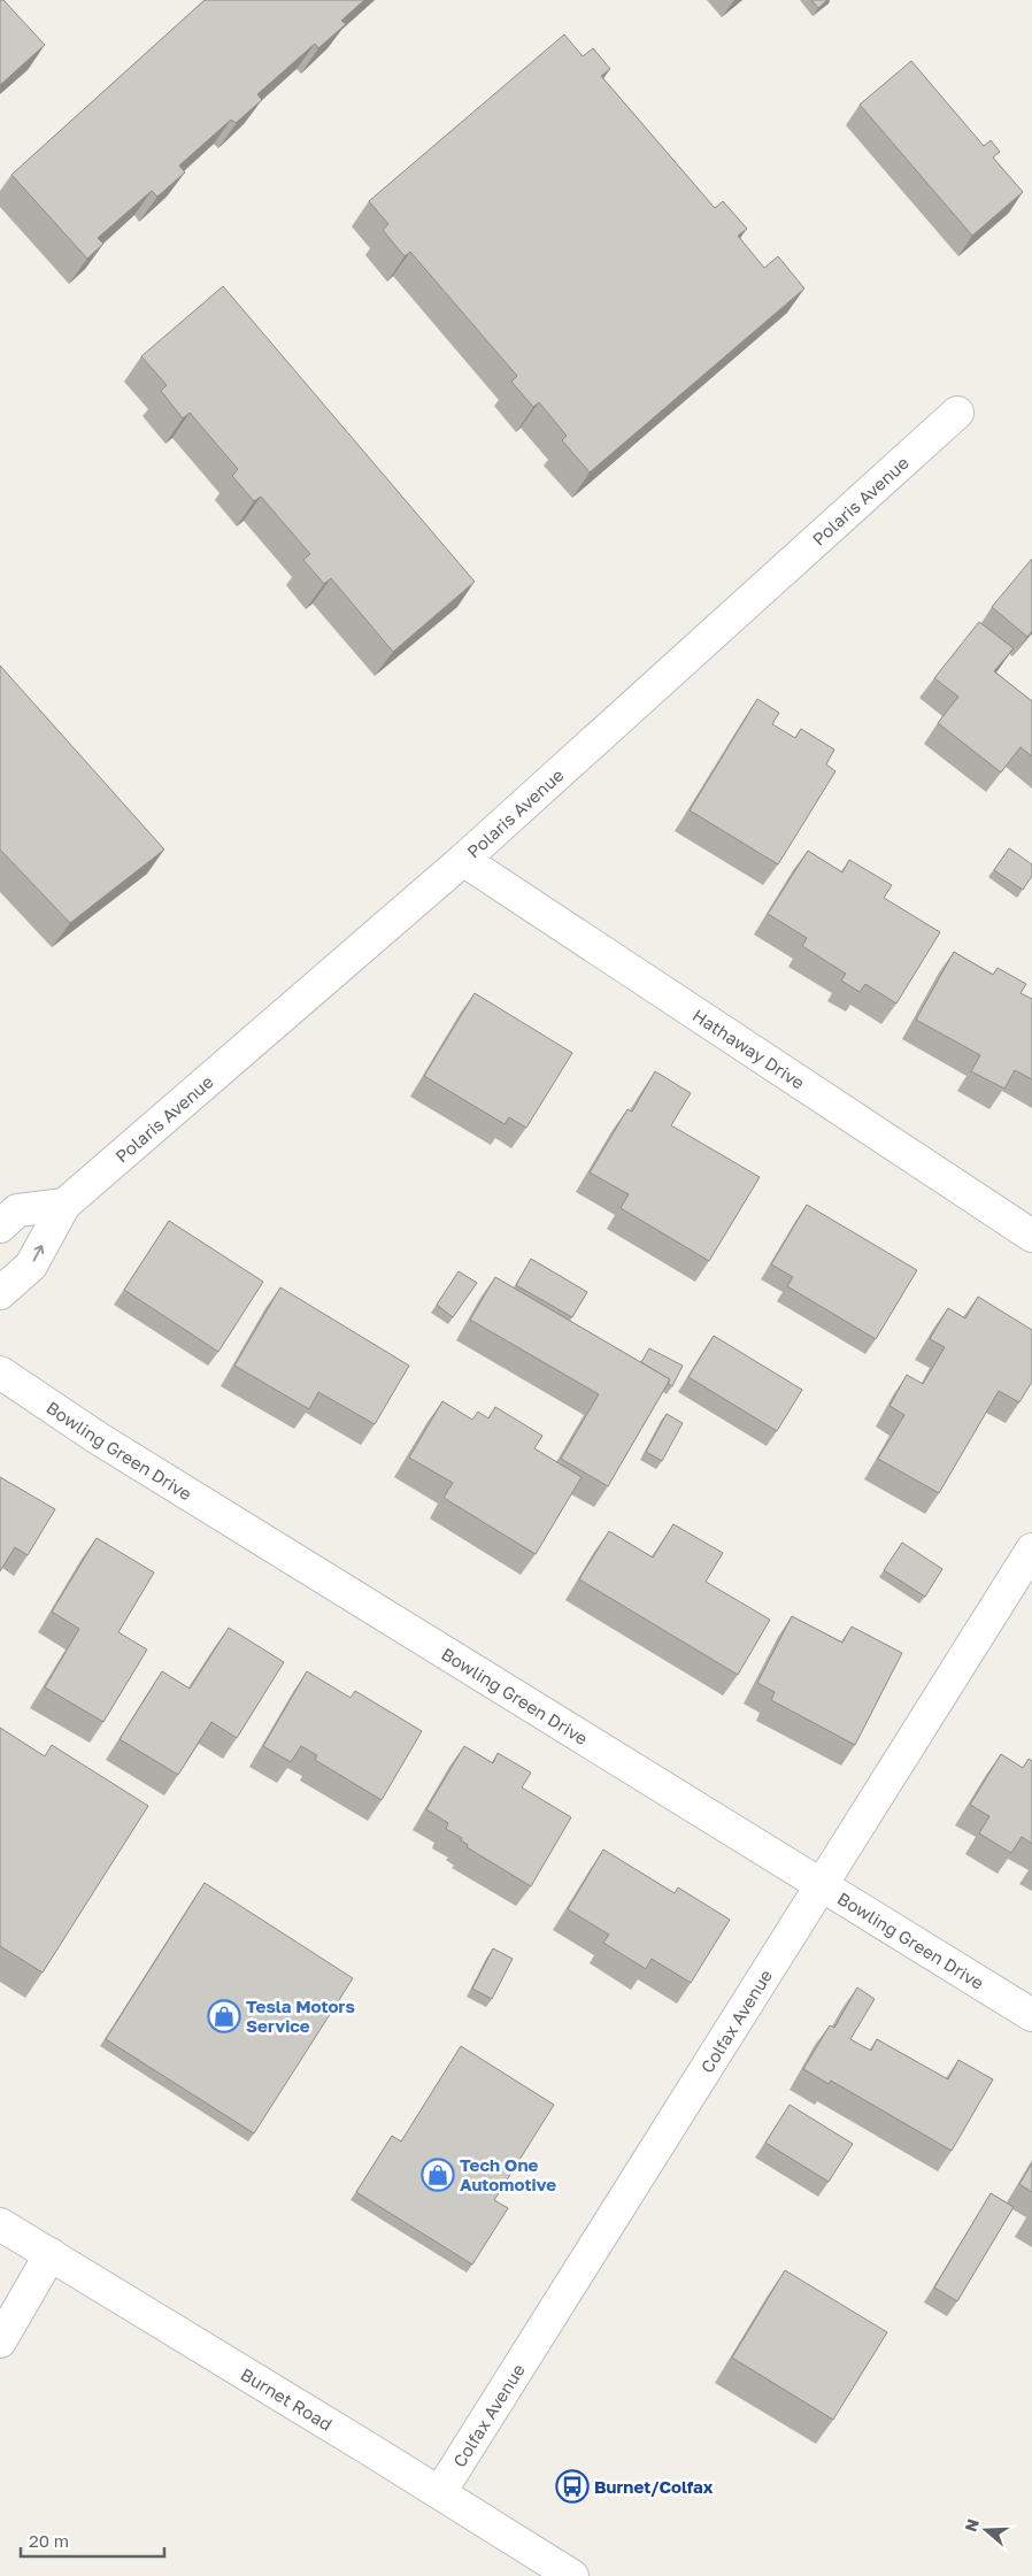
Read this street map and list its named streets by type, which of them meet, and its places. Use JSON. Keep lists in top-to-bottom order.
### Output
{
  "streets": {
    "street": [
      "Polaris Avenue",
      "Hathaway Drive",
      "Bowling Green Drive",
      "Colfax Avenue",
      "Burnet Road"
    ]
  },
  "crossings": [
    ["Polaris Avenue", "Hathaway Drive"],
    ["Bowling Green Drive", "Colfax Avenue"],
    ["Colfax Avenue", "Burnet Road"]
  ],
  "places": {
    "shop": ["Tesla Motors Service", "Tech One Automotive"],
    "bus stop": ["Burnet/Colfax"]
  },
  "scale_bar": "20 m",
  "north": "left"
}
